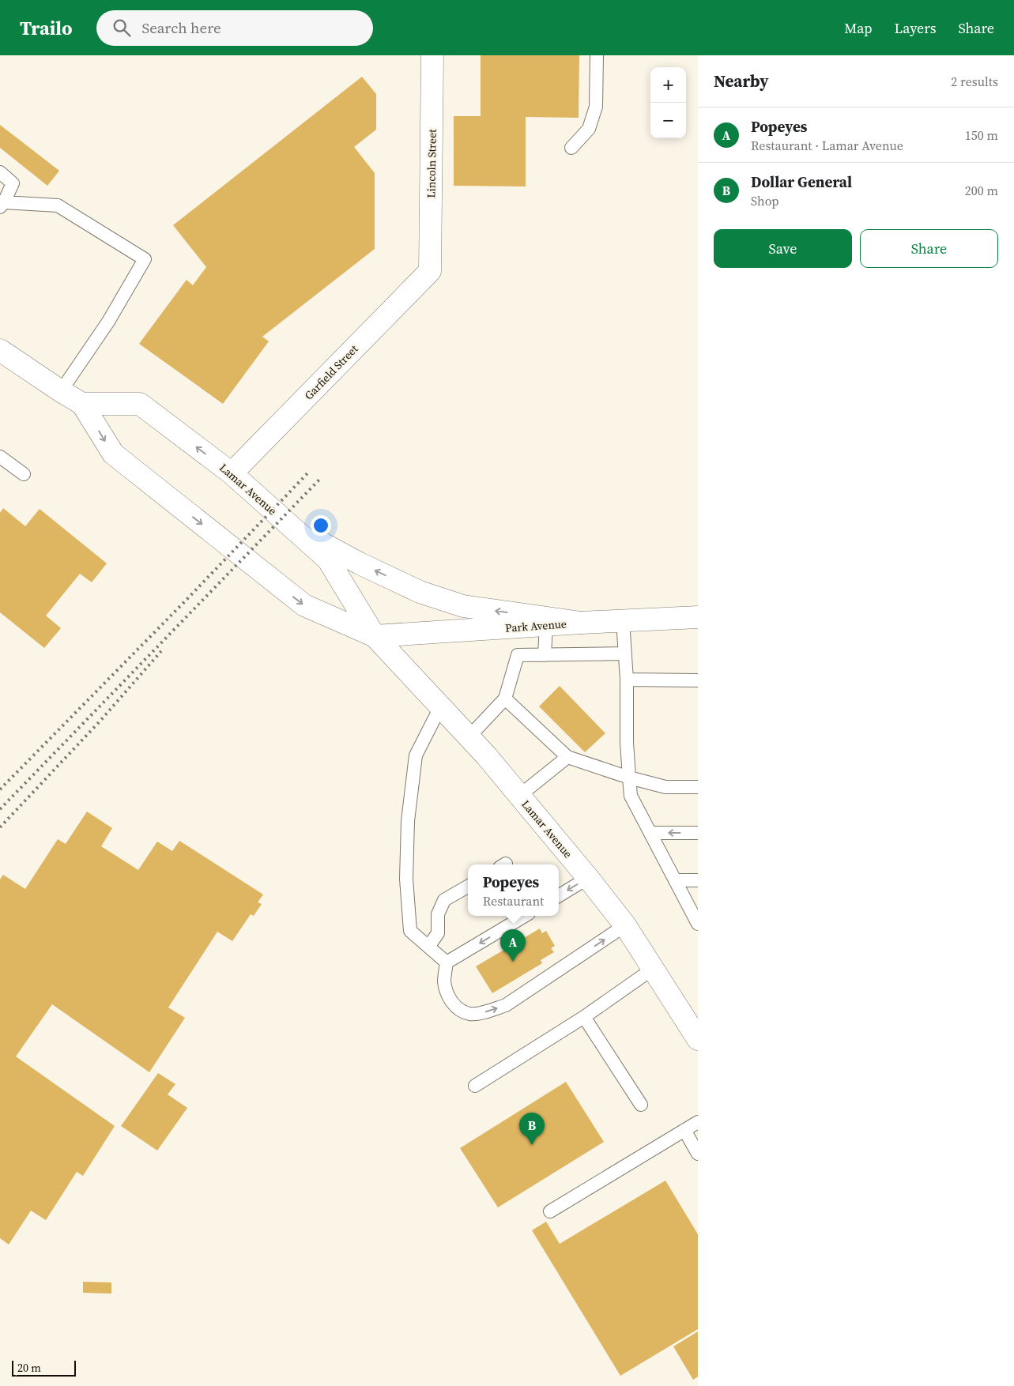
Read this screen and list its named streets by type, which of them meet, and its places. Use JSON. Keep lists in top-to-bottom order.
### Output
{
  "streets": {
    "main road": [
      "Lincoln Street",
      "Garfield Street",
      "Lamar Avenue",
      "Park Avenue"
    ]
  },
  "crossings": [
    ["Lincoln Street", "Garfield Street"],
    ["Garfield Street", "Lamar Avenue"],
    ["Lamar Avenue", "Park Avenue"]
  ],
  "scale_bar": "20 m",
  "page": {
    "header": "Trailo",
    "search": "Search here",
    "nav": ["Map", "Layers", "Share"],
    "heading": ["Nearby", "2 results"],
    "map_buttons": ["+", "−"],
    "list": [
      {
        "mark": "A",
        "name": "Popeyes",
        "note": "Restaurant · Lamar Avenue",
        "value": "150 m"
      },
      {
        "mark": "B",
        "name": "Dollar General",
        "note": "Shop",
        "value": "200 m"
      }
    ],
    "buttons": ["Save", "Share"],
    "popup": ["Popeyes", "Restaurant"],
    "pins": ["A", "B"],
    "scale": "20 m"
  }
}
